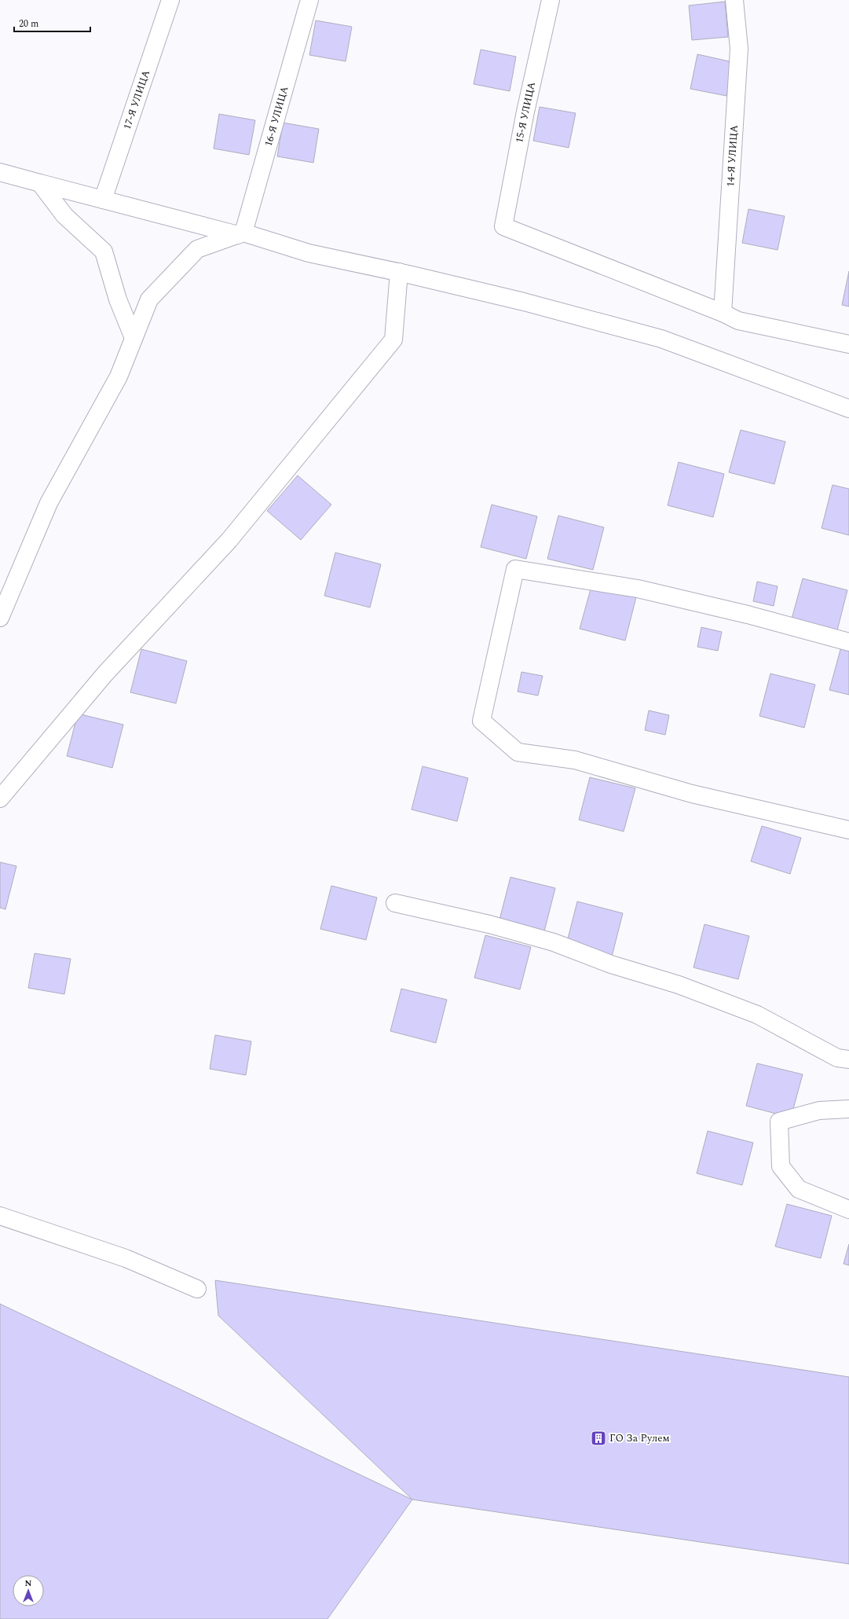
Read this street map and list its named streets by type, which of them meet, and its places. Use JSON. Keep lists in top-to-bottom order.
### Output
{
  "streets": {
    "street": [
      "17-Я УЛИЦА",
      "15-Я УЛИЦА",
      "16-Я УЛИЦА",
      "14-Я УЛИЦА"
    ]
  },
  "crossings": [
    ["15-Я УЛИЦА", "14-Я УЛИЦА"]
  ],
  "places": {
    "building": ["ГО За Рулем"]
  },
  "scale_bar": "20 m",
  "north": "top"
}
